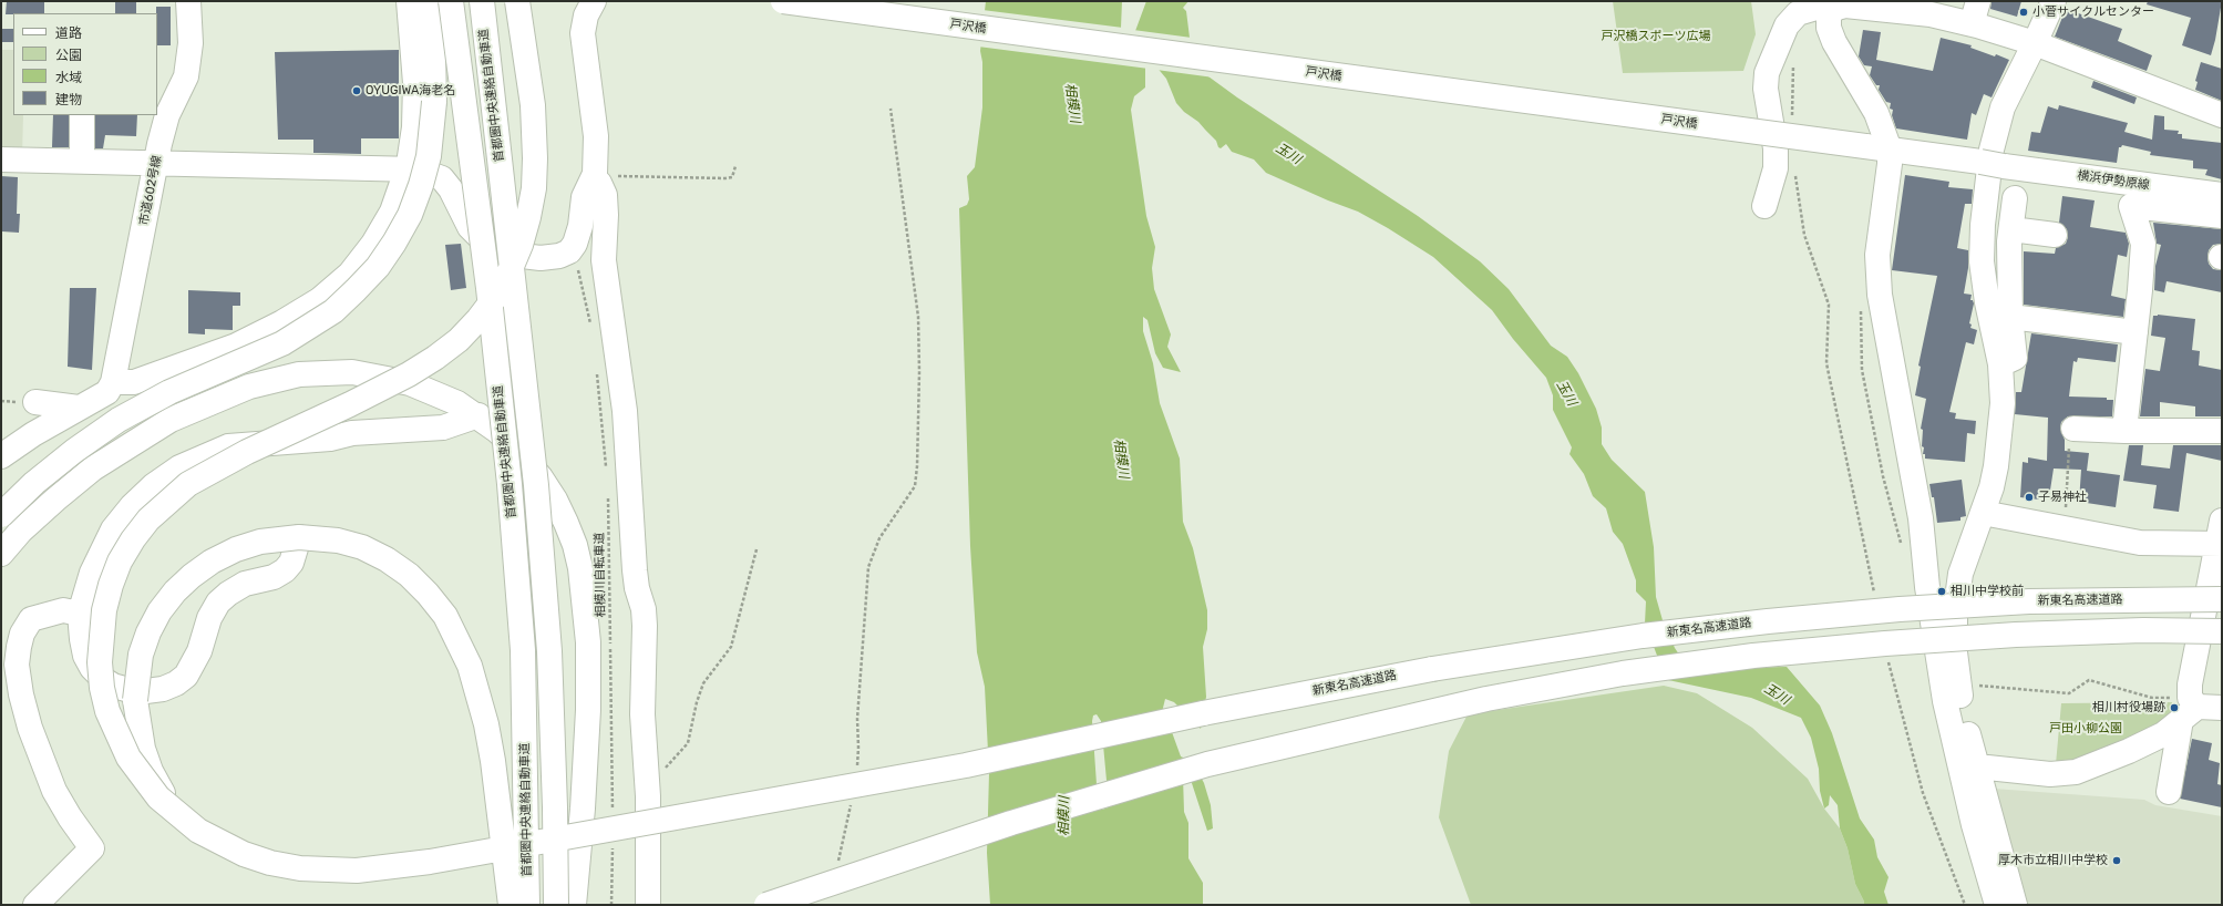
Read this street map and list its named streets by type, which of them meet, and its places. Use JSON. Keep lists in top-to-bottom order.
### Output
{
  "streets": {
    "main road": [
      "戸沢橋",
      "首都圏中央連絡自動車道",
      "横浜伊勢原線",
      "市道602号線",
      "新東名高速道路"
    ],
    "path": ["相模川自転車道"]
  },
  "crossings": [
    ["戸沢橋", "横浜伊勢原線"]
  ],
  "water": ["相模川", "玉川"],
  "parks": ["戸沢橋スポーツ広場", "戸田小柳公園"],
  "places": [
    "小菅サイクルセンター",
    "OYUGIWA海老名",
    "子易神社",
    "相川中学校前",
    "相川村役場跡",
    "厚木市立相川中学校"
  ],
  "legend": [
    "道路",
    "公園",
    "水域",
    "建物"
  ]
}
